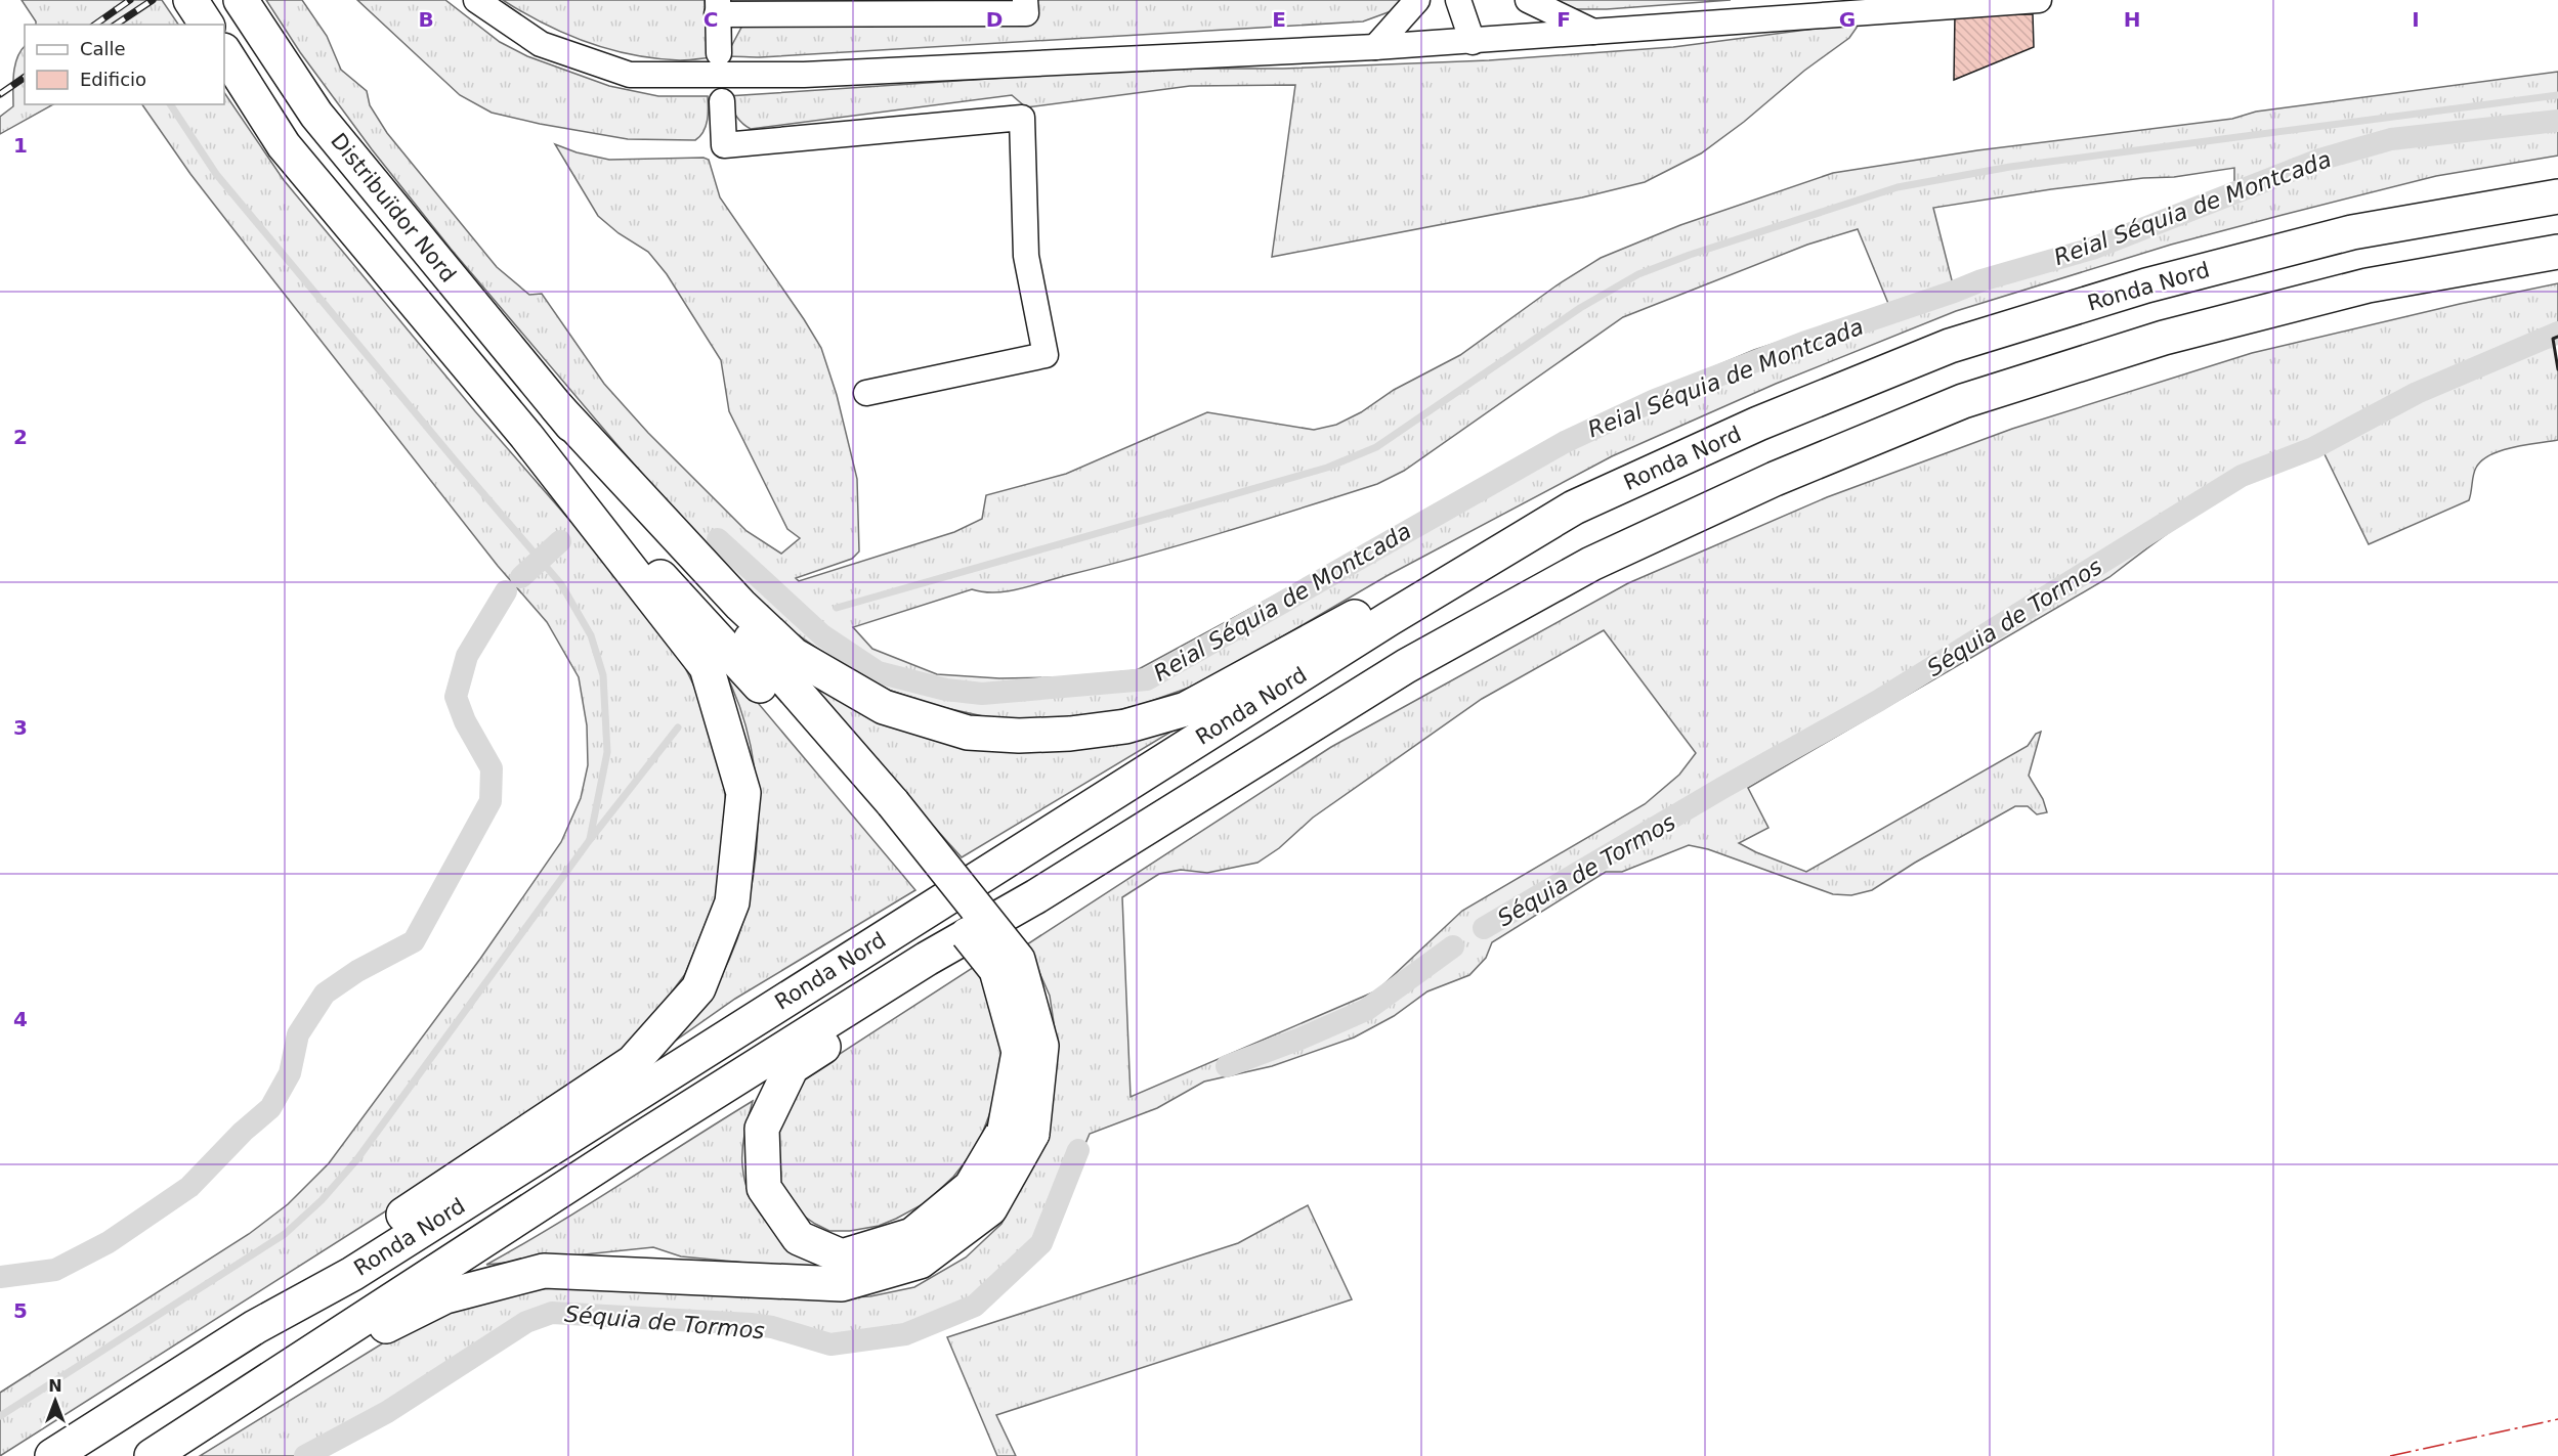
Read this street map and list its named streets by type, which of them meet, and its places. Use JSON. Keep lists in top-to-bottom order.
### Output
{
  "streets": {
    "highway": ["Distribuïdor Nord", "Ronda Nord"]
  },
  "water": ["Reial Séquia de Montcada", "Séquia de Tormos"],
  "legend": ["Calle", "Edificio"],
  "north": "top",
  "grid": {
    "columns": [
      "B",
      "C",
      "D",
      "E",
      "F",
      "G",
      "H",
      "I"
    ],
    "rows": [
      "1",
      "2",
      "3",
      "4",
      "5"
    ]
  }
}
